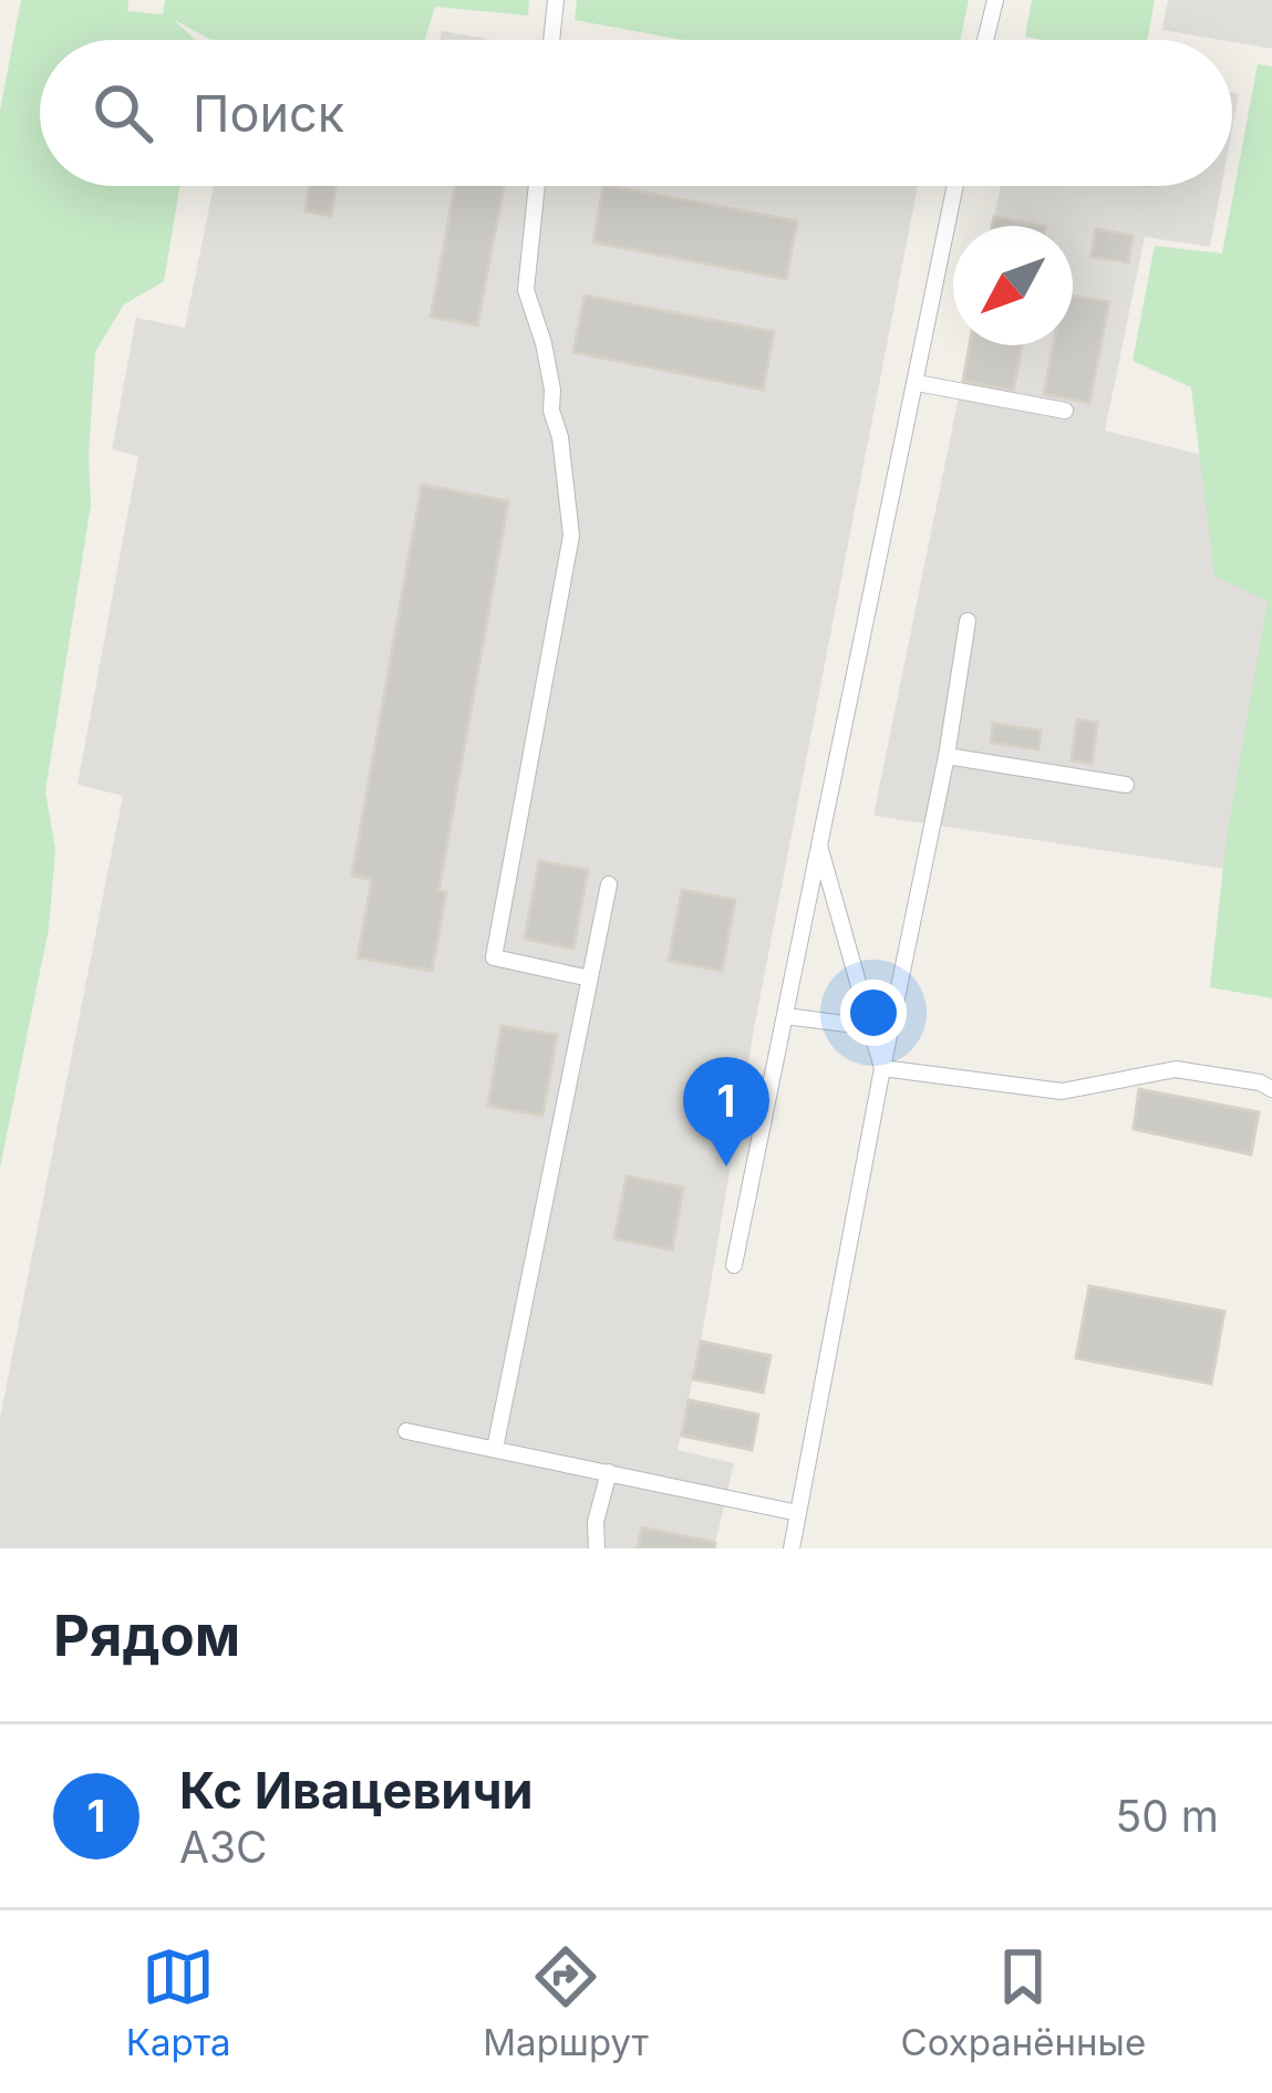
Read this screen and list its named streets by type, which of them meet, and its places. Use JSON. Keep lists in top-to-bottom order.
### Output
{
  "north": "bottom left",
  "page": {
    "search": "Поиск",
    "pins": "1",
    "heading": "Рядом",
    "list": [
      {
        "mark": "1",
        "name": "Кс Ивацевичи",
        "note": "АЗС",
        "value": "50 m"
      }
    ],
    "nav": ["Карта", "Маршрут", "Сохранённые"]
  }
}
